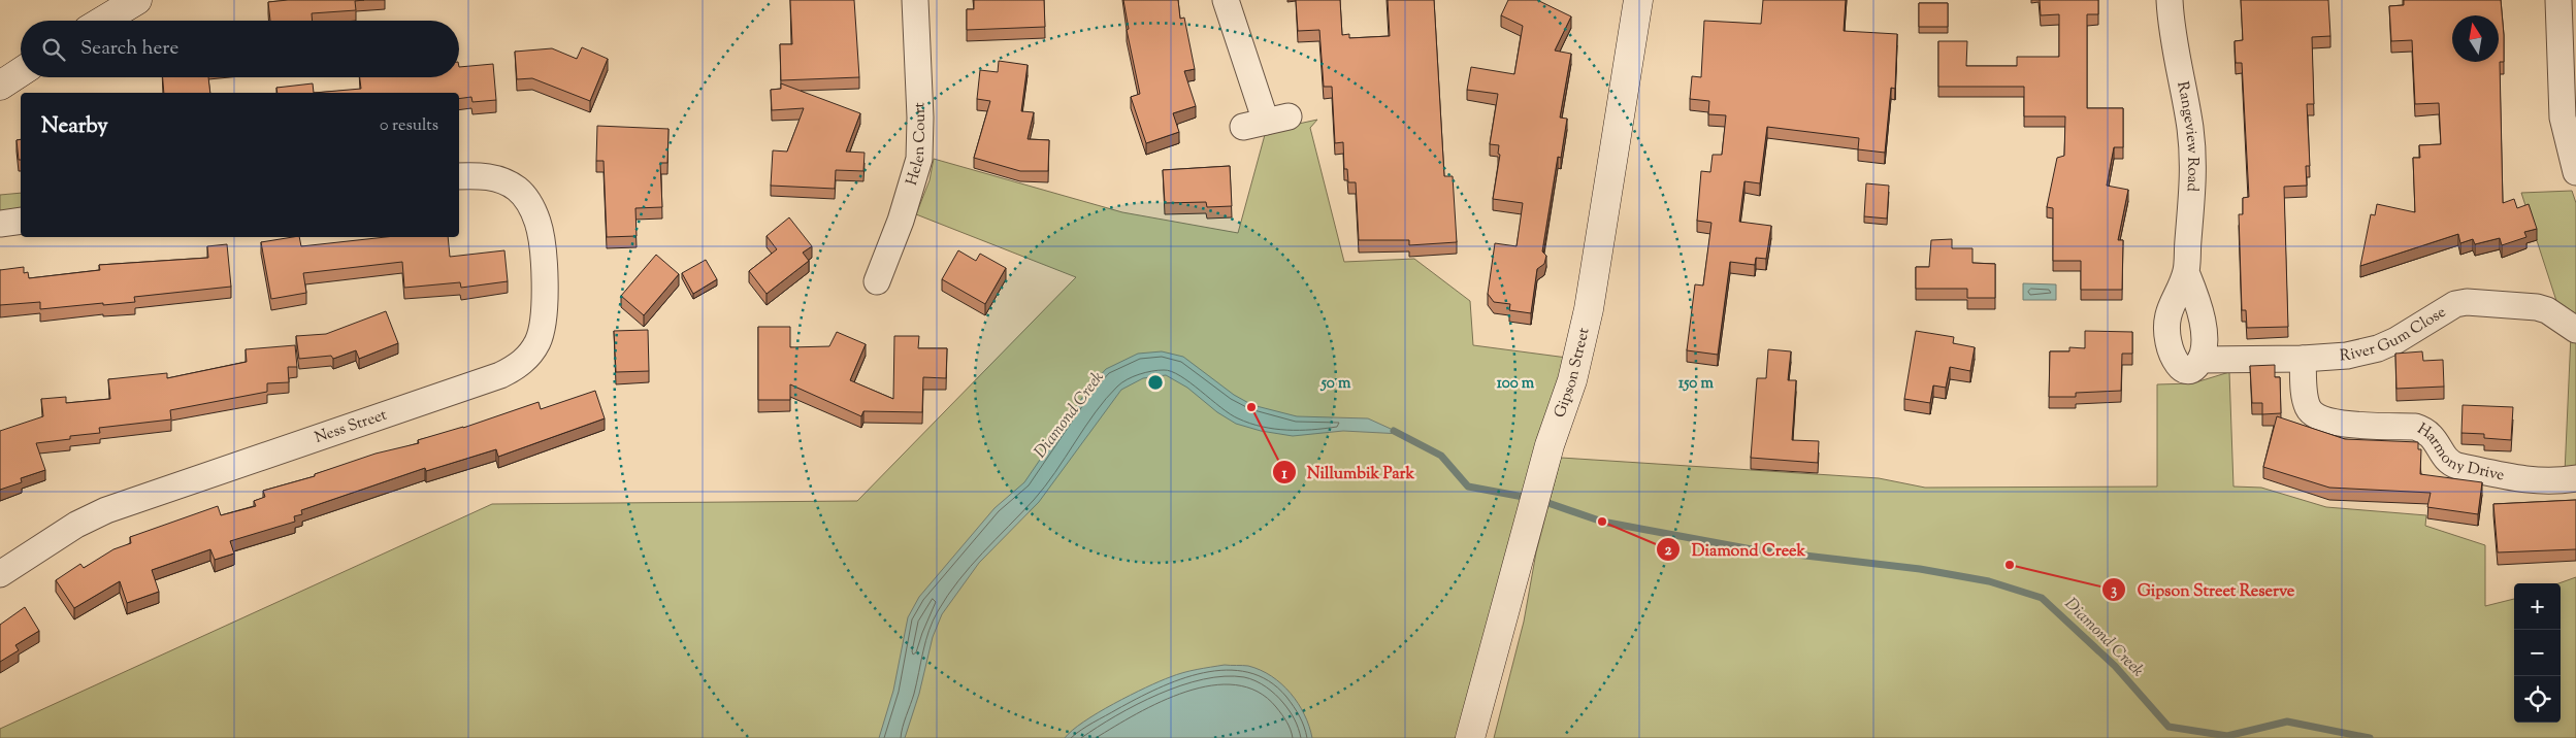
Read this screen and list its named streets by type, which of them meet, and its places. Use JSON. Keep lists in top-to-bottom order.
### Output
{
  "streets": {
    "street": [
      "Rangeview Road",
      "Helen Court",
      "River Gum Close",
      "Gipson Street",
      "Ness Street",
      "Harmony Drive"
    ]
  },
  "crossings": [
    ["Rangeview Road", "River Gum Close"],
    ["River Gum Close", "Harmony Drive"]
  ],
  "water": ["Diamond Creek"],
  "places": ["Nillumbik Park", "Diamond Creek", "Gipson Street Reserve"],
  "north": "top",
  "page": {
    "search": "Search here",
    "heading": ["Nearby", "0 results"],
    "map_buttons": ["+", "−"]
  },
  "rings": ["50 m", "100 m", "150 m"]
}
